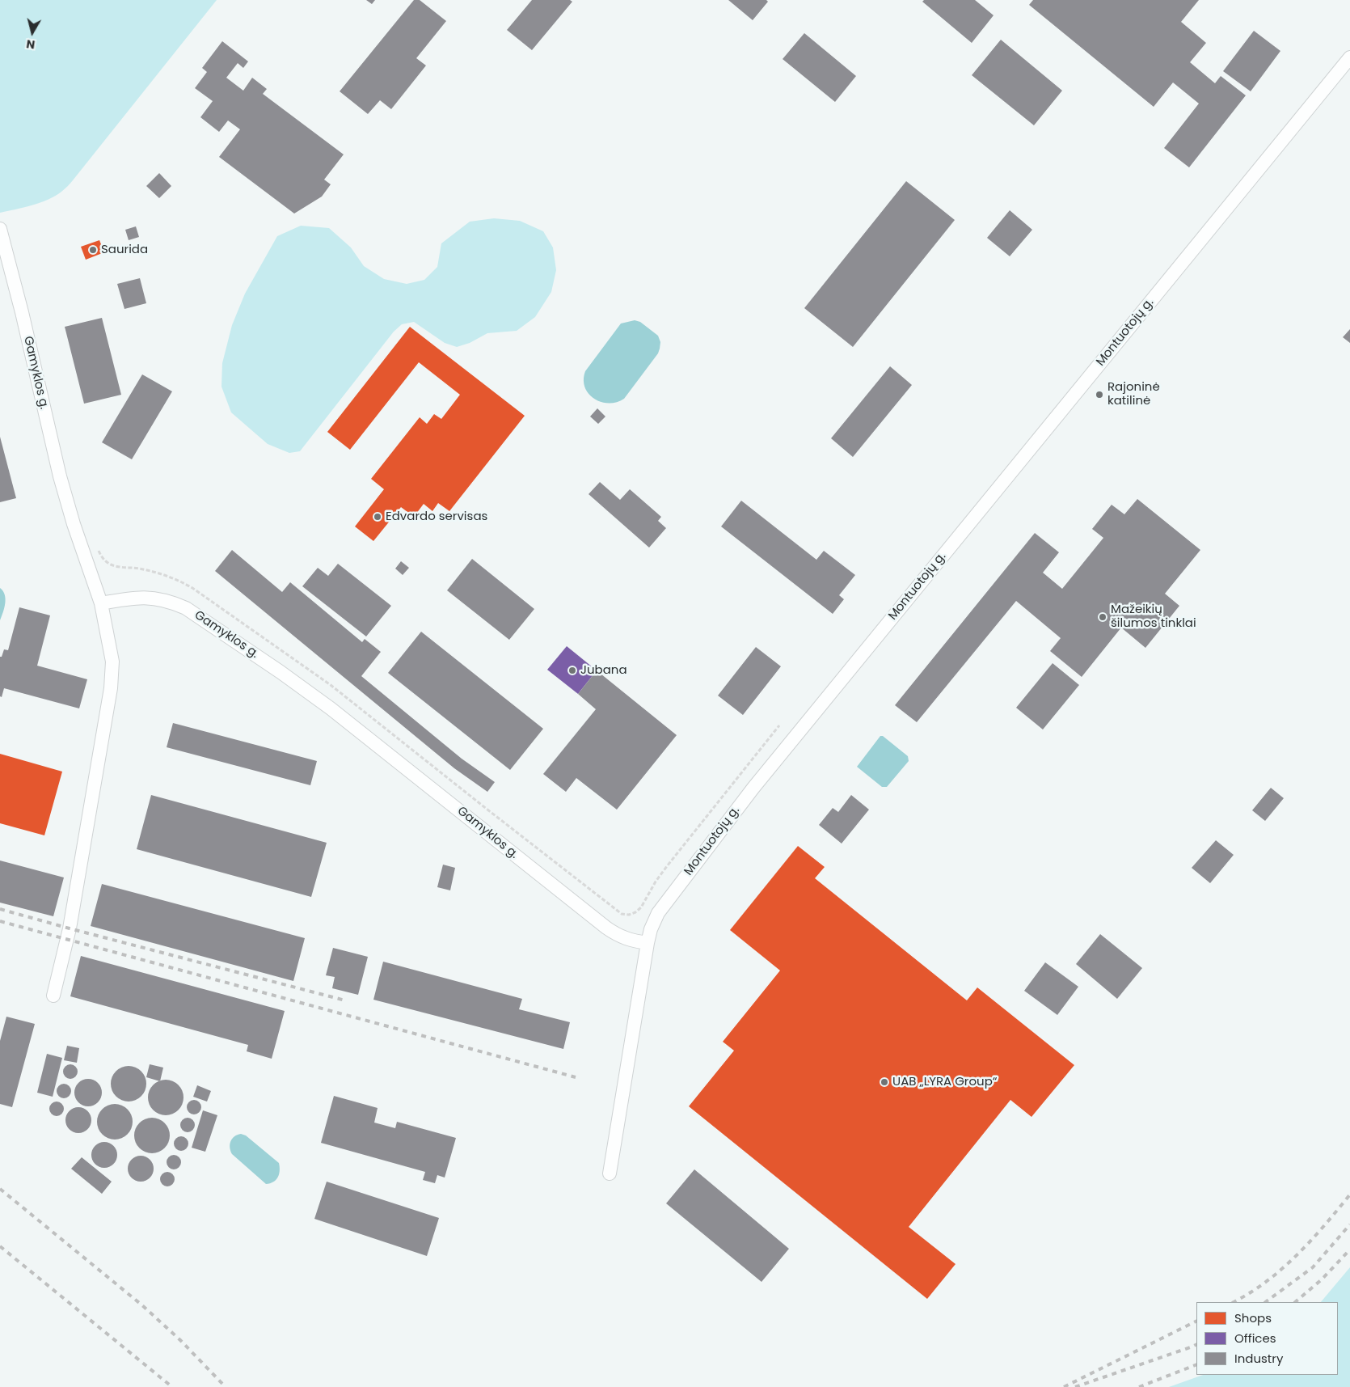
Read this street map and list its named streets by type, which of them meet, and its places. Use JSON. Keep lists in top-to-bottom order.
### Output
{
  "streets": {
    "street": ["Montuotojų g.", "Gamyklos g."]
  },
  "crossings": [
    ["Montuotojų g.", "Gamyklos g."]
  ],
  "places": [
    "Saurida",
    "Rajoninė katilinė",
    "Edvardo servisas",
    "Mažeikių šilumos tinklai",
    "Jubana",
    "UAB „LYRA Group“"
  ],
  "legend": ["Shops", "Offices", "Industry"],
  "north": "bottom"
}
